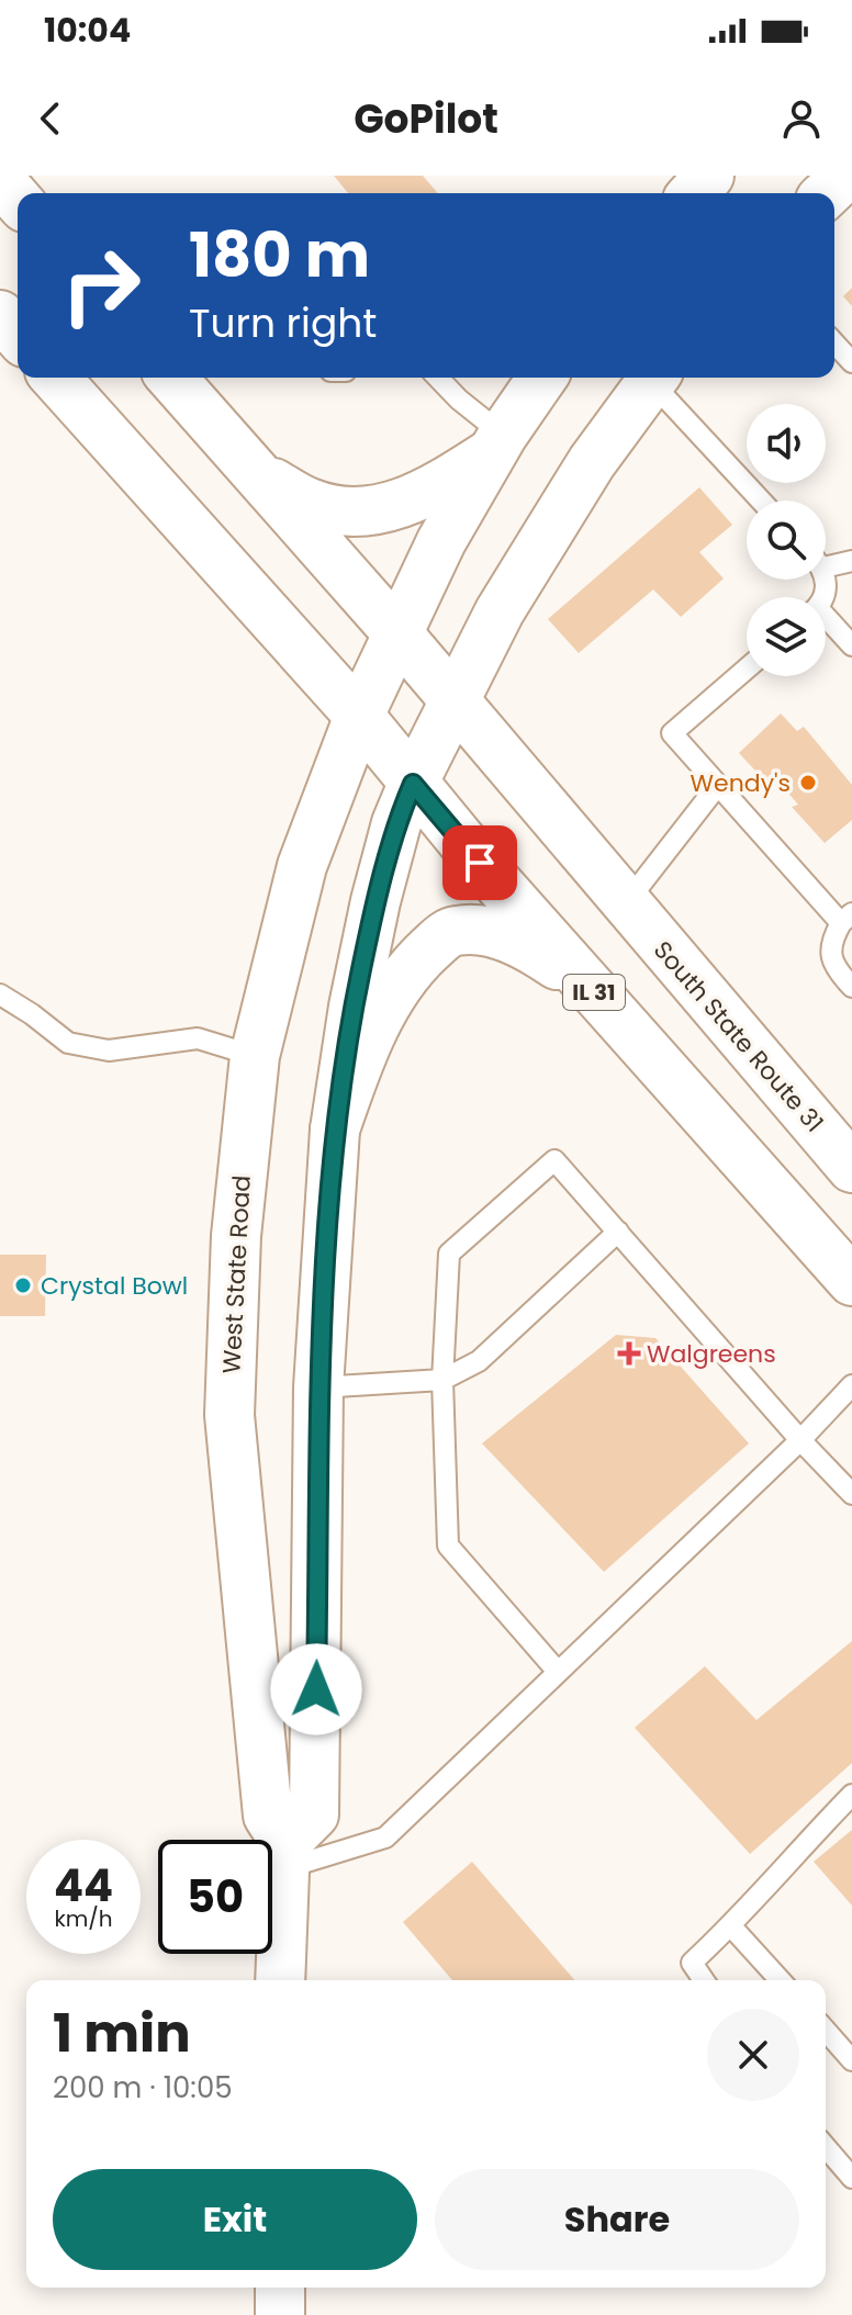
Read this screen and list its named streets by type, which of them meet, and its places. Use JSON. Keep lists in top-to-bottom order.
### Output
{
  "streets": {
    "main road": ["IL 31", "South State Route 31", "West State Road"]
  },
  "crossings": [
    ["IL 31", "West State Road"],
    ["South State Route 31", "West State Road"]
  ],
  "places": {
    "other": ["Wendy's", "Crystal Bowl"],
    "health": ["Walgreens"]
  },
  "page": {
    "status": "10:04",
    "header": "GoPilot",
    "turn": ["180 m", "Turn right"],
    "speed": "44 km/h",
    "limit": "50",
    "heading": ["1 min", "200 m · 10:05"],
    "buttons": ["Exit", "Share"]
  }
}
